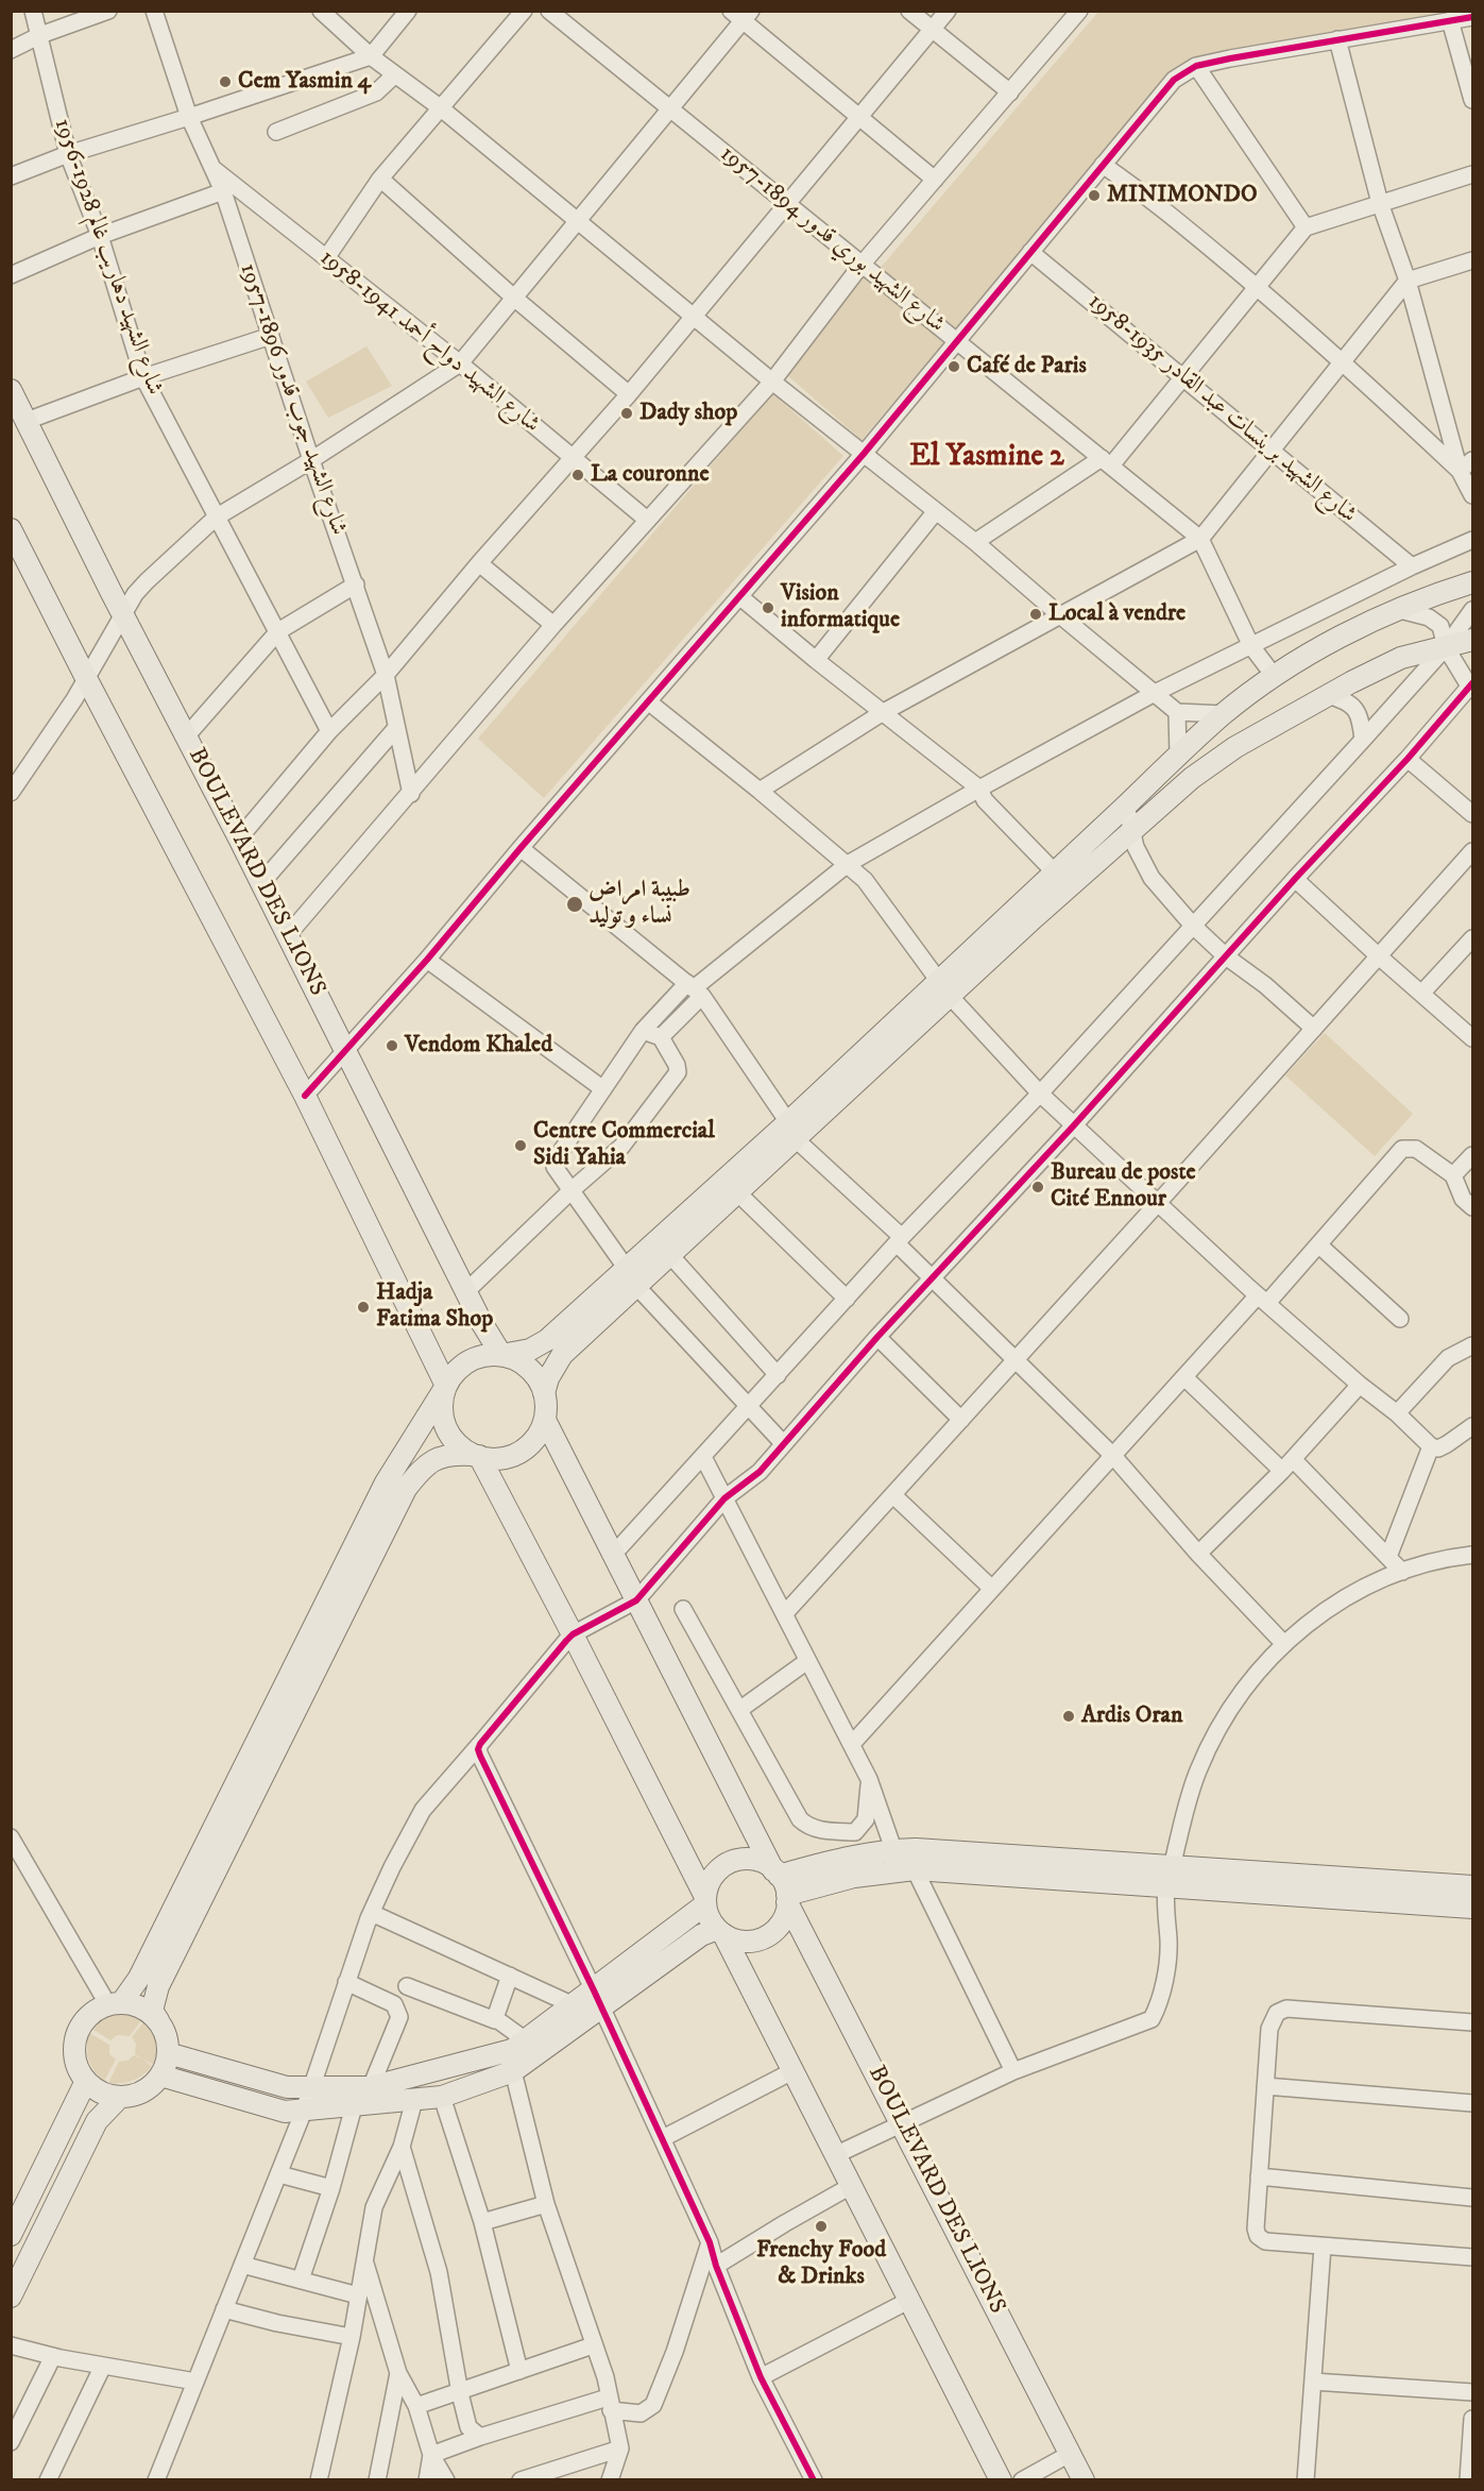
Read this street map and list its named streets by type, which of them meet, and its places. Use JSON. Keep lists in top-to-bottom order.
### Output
{
  "streets": {
    "main road": ["BOULEVARD DES LIONS"],
    "street": [
      "شارع الشهيد بوري قدور 1894-1957",
      "شارع الشهيد دهاريب غالم 1928-1956",
      "شارع الشهيد دواح أحمد 1941-1958",
      "شارع الشهيد جوب قدور 1896-1957",
      "شارع الشهيد برينسات عبد القادر 1935-1958"
    ]
  },
  "crossings": [
    ["شارع الشهيد دواح أحمد 1941-1958", "شارع الشهيد جوب قدور 1896-1957"]
  ],
  "districts": ["El Yasmine 2"],
  "places": [
    "Cem Yasmin 4",
    "MINIMONDO",
    "Café de Paris",
    "Dady shop",
    "La couronne",
    "Vision informatique",
    "Local à vendre",
    "طبيبة امراض نساء و توليد",
    "Vendom Khaled",
    "Centre Commercial Sidi Yahia",
    "Bureau de poste Cité Ennour",
    "Hadja Fatima Shop",
    "Ardis Oran",
    "Frenchy Food & Drinks"
  ]
}
